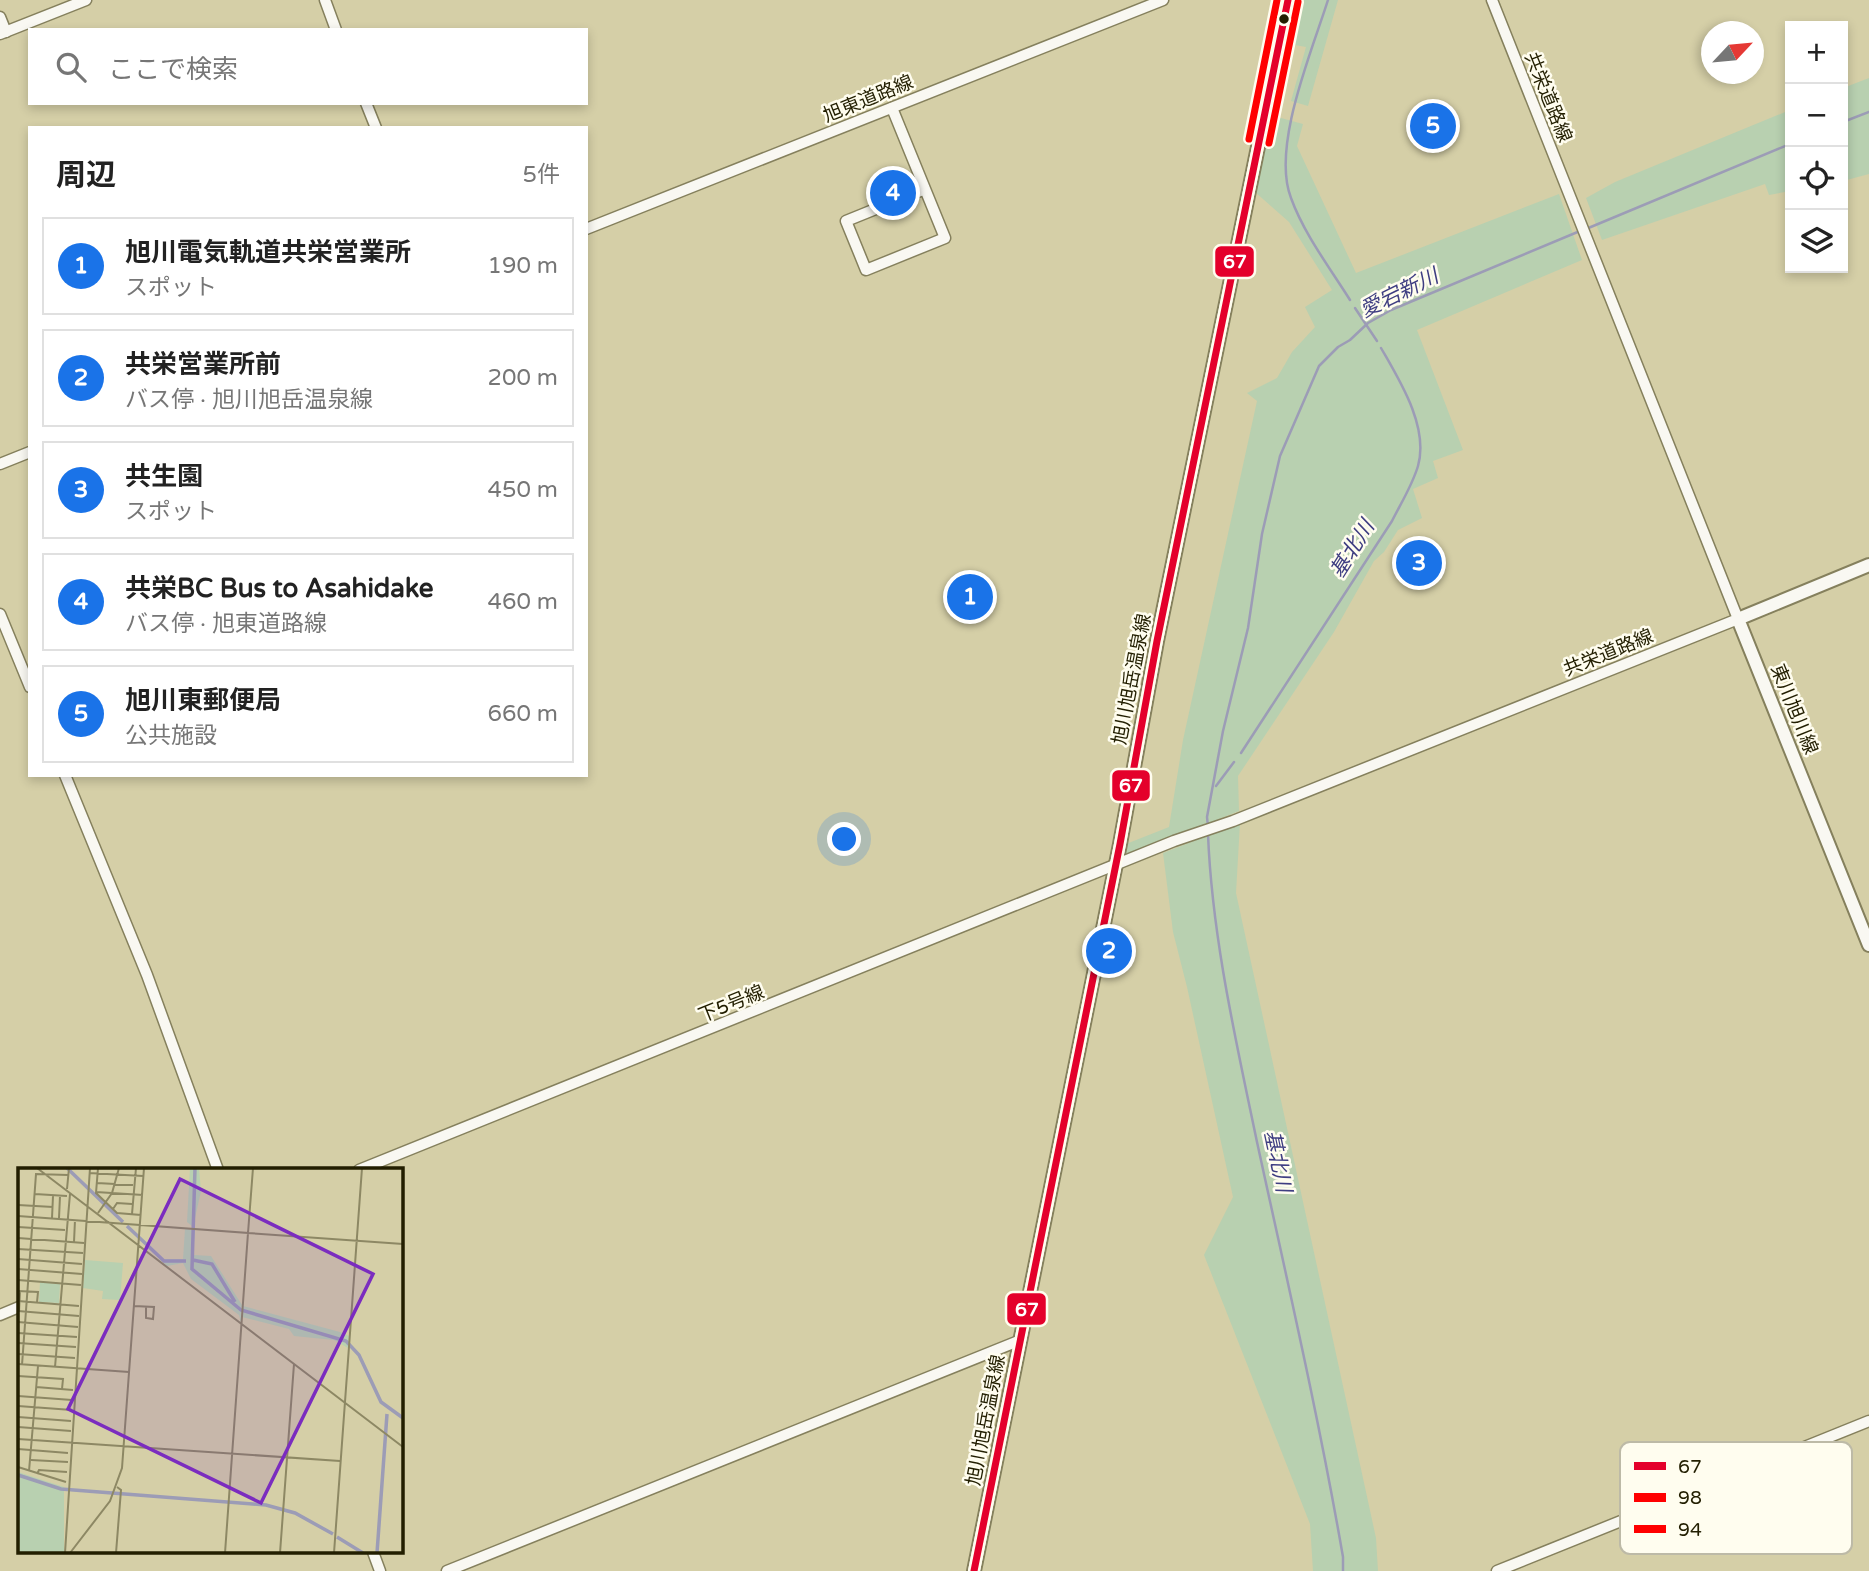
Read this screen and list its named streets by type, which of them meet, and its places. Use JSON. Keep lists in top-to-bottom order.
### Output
{
  "streets": {
    "main road": ["旭川旭岳温泉線", "東川旭川線"],
    "street": ["共栄道路線", "旭東道路線", "下5号線"]
  },
  "crossings": [
    ["共栄道路線", "旭川旭岳温泉線"],
    ["共栄道路線", "東川旭川線"],
    ["共栄道路線", "下5号線"],
    ["旭川旭岳温泉線", "下5号線"]
  ],
  "water": ["愛宕新川", "基北川"],
  "lines": ["transit line 67", "transit line 94", "transit line 98"],
  "legend": ["67", "98", "94"],
  "north": "top right",
  "page": {
    "map_buttons": ["+", "−"],
    "search": "ここで検索",
    "pins": [
      "5",
      "4",
      "3",
      "1",
      "2"
    ],
    "heading": ["周辺", "5件"],
    "list": [
      {
        "mark": "1",
        "name": "旭川電気軌道共栄営業所",
        "note": "スポット",
        "value": "190 m"
      },
      {
        "mark": "2",
        "name": "共栄営業所前",
        "note": "バス停 · 旭川旭岳温泉線",
        "value": "200 m"
      },
      {
        "mark": "3",
        "name": "共生園",
        "note": "スポット",
        "value": "450 m"
      },
      {
        "mark": "4",
        "name": "共栄BC Bus to Asahidake",
        "note": "バス停 · 旭東道路線",
        "value": "460 m"
      },
      {
        "mark": "5",
        "name": "旭川東郵便局",
        "note": "公共施設",
        "value": "660 m"
      }
    ]
  }
}
